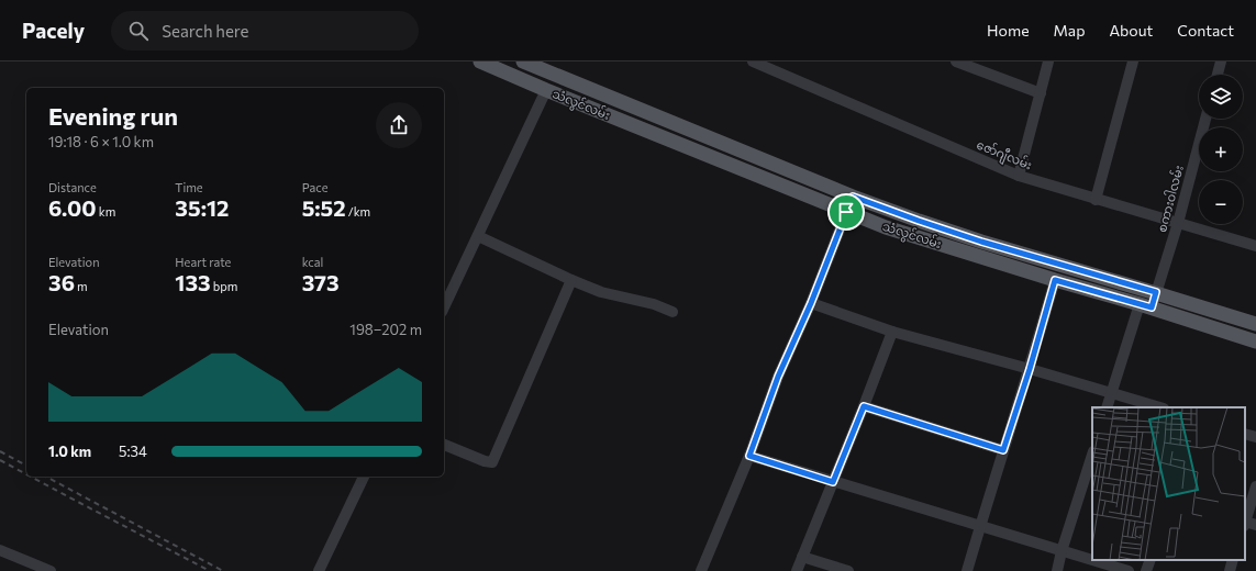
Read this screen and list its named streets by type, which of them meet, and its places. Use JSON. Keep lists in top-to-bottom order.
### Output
{
  "streets": {
    "main road": ["သံလွင်လမ်း"],
    "street": ["ဇော်ဂျီလမ်း", "စကားဝါလမ်း"]
  },
  "crossings": [
    ["သံလွင်လမ်း", "စကားဝါလမ်း"],
    ["ဇော်ဂျီလမ်း", "စကားဝါလမ်း"]
  ],
  "page": {
    "header": "Pacely",
    "search": "Search here",
    "nav": [
      "Home",
      "Map",
      "About",
      "Contact"
    ],
    "map_buttons": ["+", "−"],
    "heading": ["Evening run", "19:18 · 6 × 1.0 km"],
    "stats": [
      ["Distance", "6.00 km"],
      ["Time", "35:12"],
      ["Pace", "5:52 /km"],
      ["Elevation", "36 m"],
      ["Heart rate", "133 bpm"],
      ["kcal", "373"]
    ],
    "chart": ["Elevation", "198–202 m"],
    "list": [
      {
        "name": "1.0 km",
        "note": "5:34"
      }
    ]
  }
}
